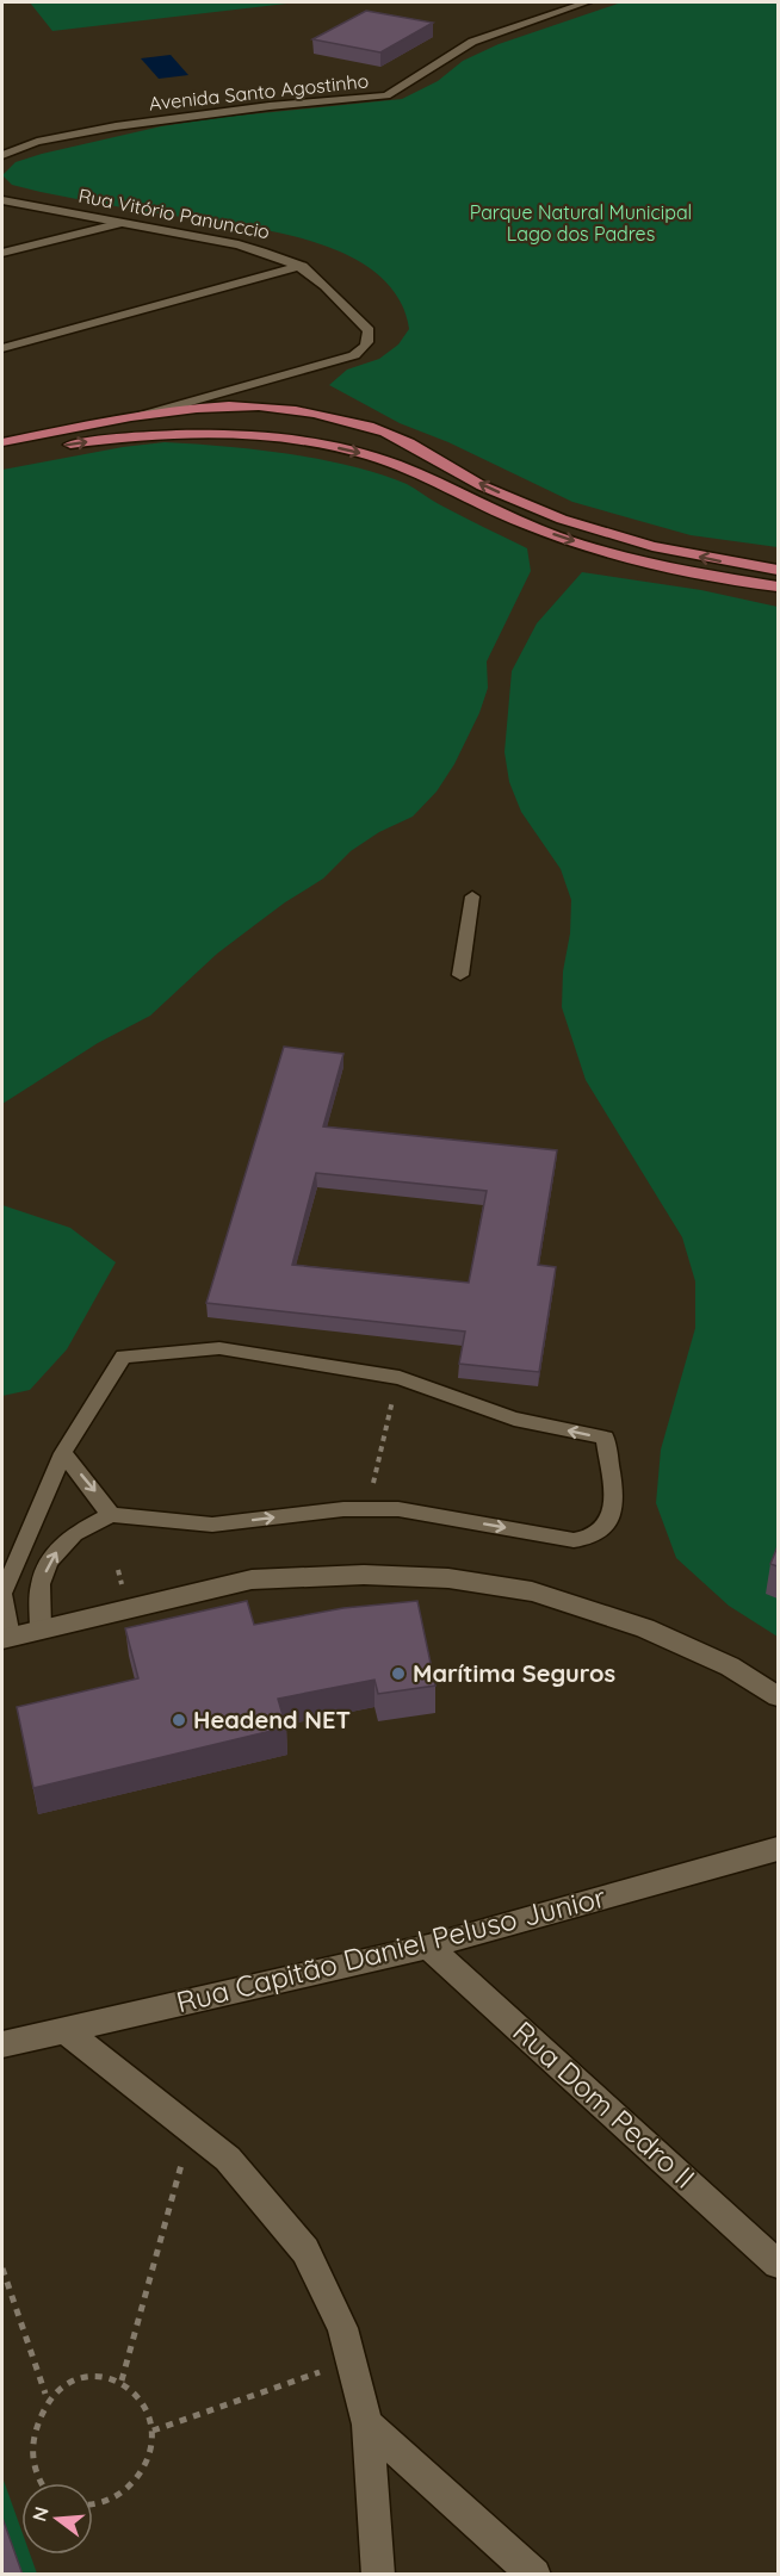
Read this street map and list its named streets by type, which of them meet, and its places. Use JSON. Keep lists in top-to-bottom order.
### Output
{
  "streets": {
    "street": [
      "Avenida Santo Agostinho",
      "Rua Vitório Panunccio",
      "Rua Capitão Daniel Peluso Junior",
      "Rua Dom Pedro II"
    ]
  },
  "crossings": [
    ["Rua Capitão Daniel Peluso Junior", "Rua Dom Pedro II"]
  ],
  "parks": ["Parque Natural Municipal Lago dos Padres"],
  "places": ["Marítima Seguros", "Headend NET"],
  "north": "left"
}
